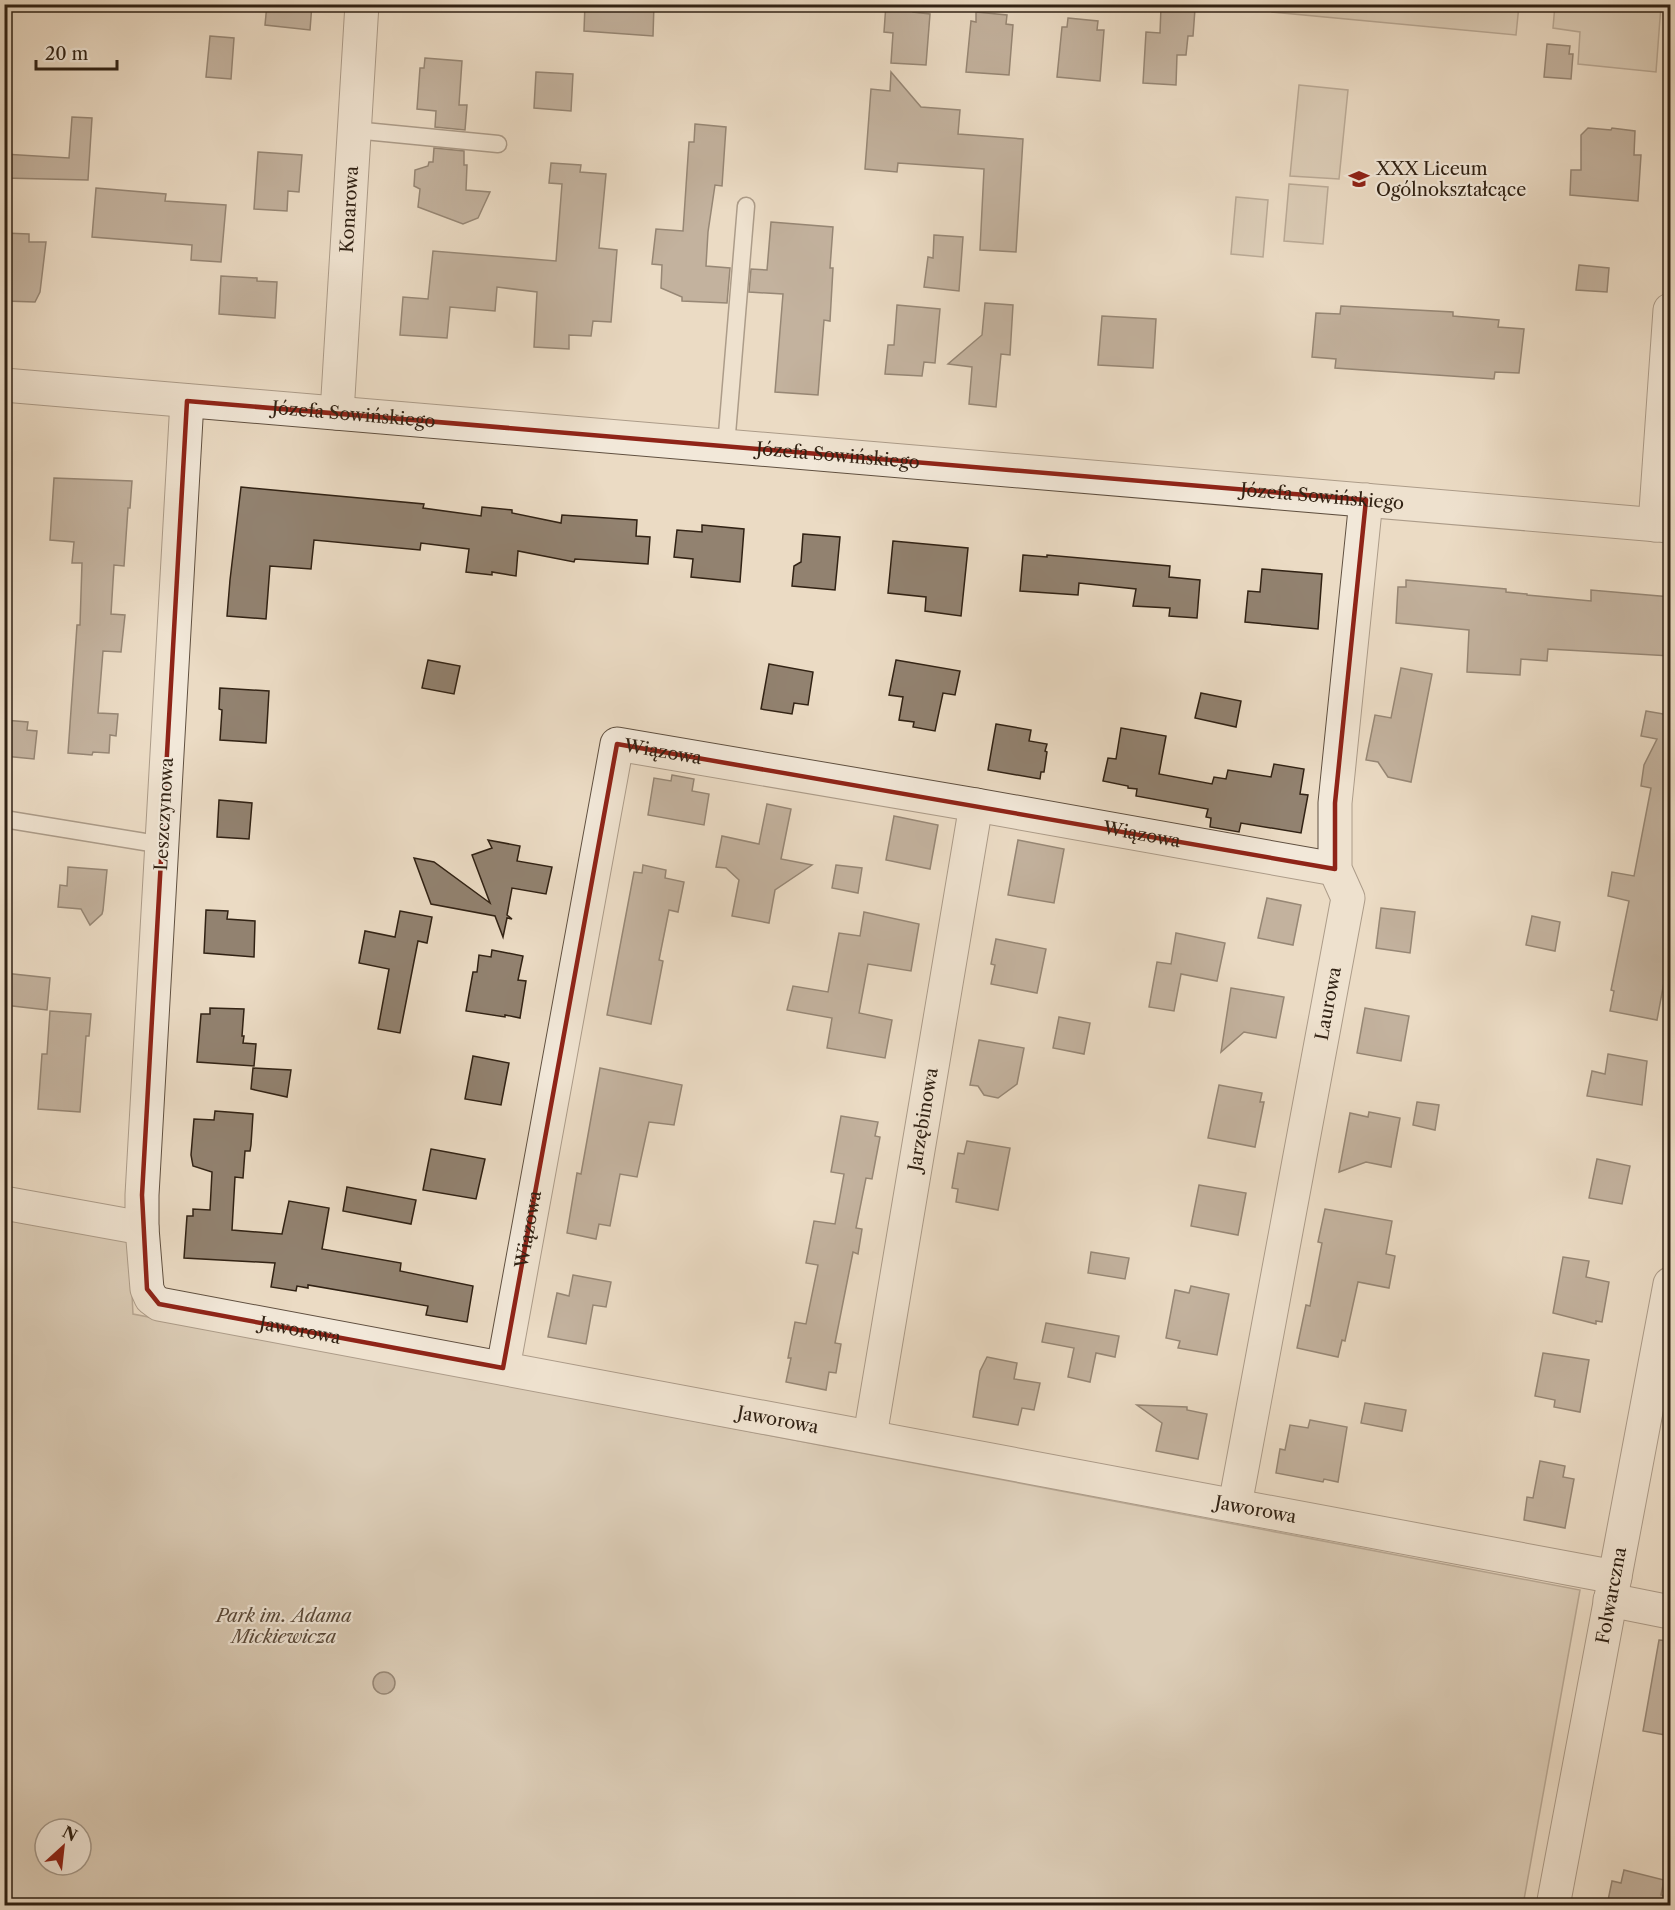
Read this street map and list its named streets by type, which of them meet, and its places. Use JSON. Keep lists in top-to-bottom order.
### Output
{
  "streets": {
    "street": [
      "Konarowa",
      "Józefa Sowińskiego",
      "Wiązowa",
      "Leszczynowa",
      "Laurowa",
      "Jarzębinowa",
      "Jaworowa",
      "Folwarczna"
    ]
  },
  "crossings": [
    ["Konarowa", "Józefa Sowińskiego"],
    ["Józefa Sowińskiego", "Leszczynowa"],
    ["Józefa Sowińskiego", "Laurowa"],
    ["Wiązowa", "Laurowa"],
    ["Wiązowa", "Jarzębinowa"],
    ["Wiązowa", "Jaworowa"],
    ["Leszczynowa", "Jaworowa"],
    ["Laurowa", "Jaworowa"],
    ["Jarzębinowa", "Jaworowa"],
    ["Jaworowa", "Folwarczna"]
  ],
  "parks": ["Park im. Adama Mickiewicza"],
  "places": {
    "school or university": ["XXX Liceum Ogólnokształcące"]
  },
  "scale_bar": "20 m",
  "north": "top right"
}
